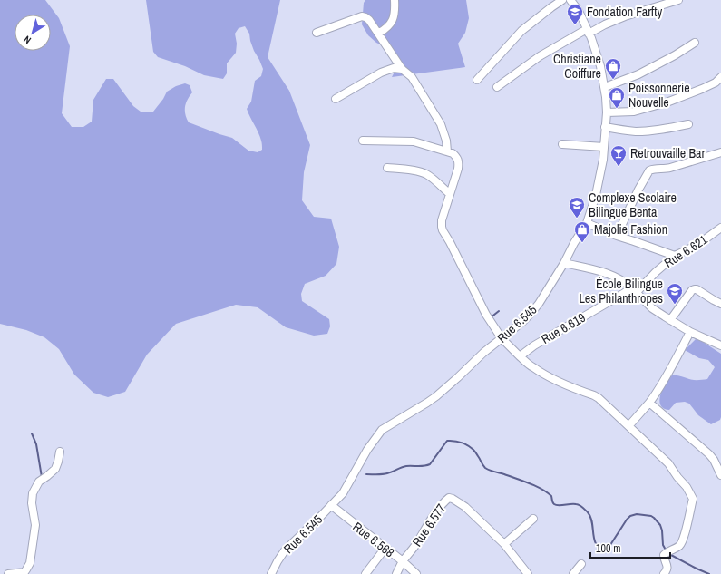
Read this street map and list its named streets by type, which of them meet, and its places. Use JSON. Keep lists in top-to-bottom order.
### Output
{
  "streets": {
    "street": [
      "Rue 6.621",
      "Rue 6.545",
      "Rue 6.619",
      "Rue 6.577",
      "Rue 6.568"
    ]
  },
  "crossings": [
    ["Rue 6.621", "Rue 6.619"],
    ["Rue 6.545", "Rue 6.568"],
    ["Rue 6.577", "Rue 6.568"]
  ],
  "places": {
    "school or university": ["Fondation Farfty", "Complexe Scolaire Bilingue Benta", "École Bilingue Les Philanthropes"],
    "shop": ["Christiane Coiffure", "Poissonnerie Nouvelle", "Majolie Fashion"],
    "bar": ["Retrouvaille Bar"]
  },
  "scale_bar": "100 m",
  "north": "bottom left"
}
